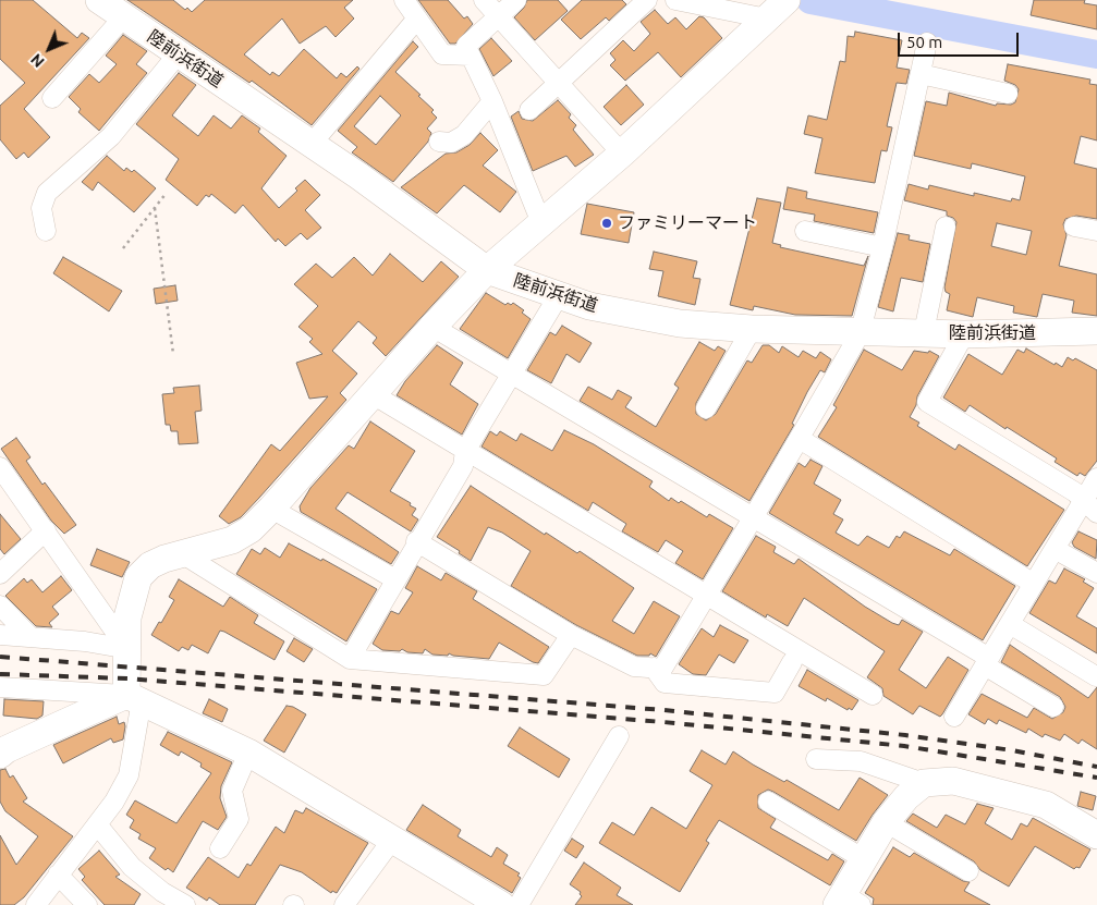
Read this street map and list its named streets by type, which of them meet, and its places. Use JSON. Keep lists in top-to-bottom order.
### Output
{
  "streets": {
    "street": ["陸前浜街道"]
  },
  "places": ["ファミリーマート"],
  "scale_bar": "50 m",
  "north": "bottom left"
}
